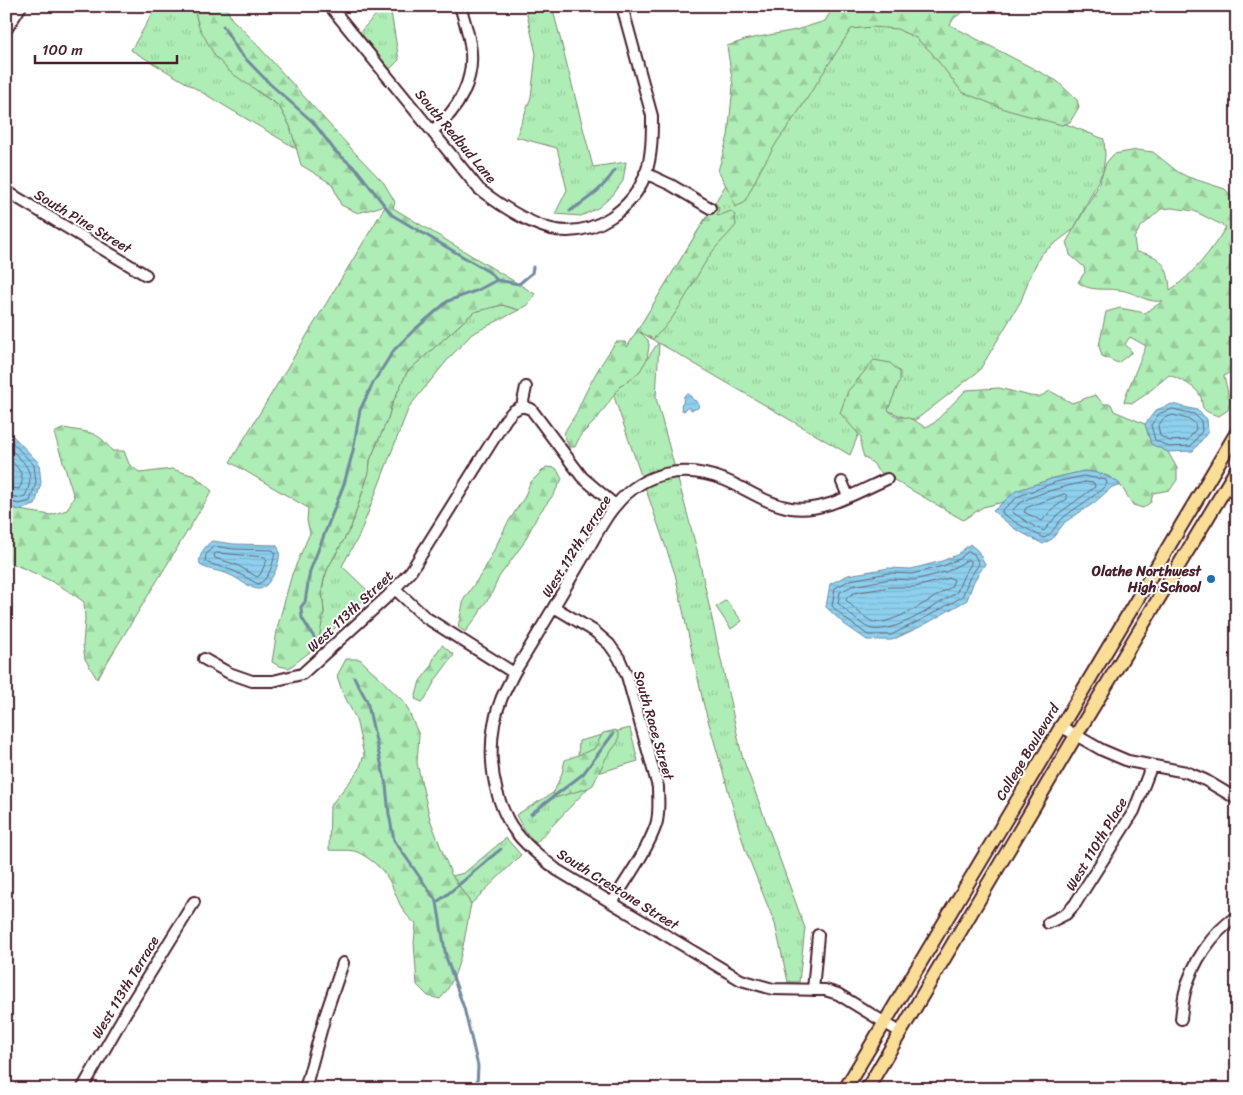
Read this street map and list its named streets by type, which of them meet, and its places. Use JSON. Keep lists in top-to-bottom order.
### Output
{
  "streets": {
    "main road": ["College Boulevard"],
    "street": [
      "South Redbud Lane",
      "South Pine Street",
      "West 112th Terrace",
      "West 113th Street",
      "South Race Street",
      "West 110th Place",
      "South Crestone Street",
      "West 113th Terrace"
    ]
  },
  "crossings": [
    ["West 112th Terrace", "South Race Street"],
    ["West 112th Terrace", "South Crestone Street"],
    ["South Race Street", "South Crestone Street"],
    ["College Boulevard", "South Crestone Street"]
  ],
  "places": ["Olathe Northwest High School"],
  "scale_bar": "100 m"
}
